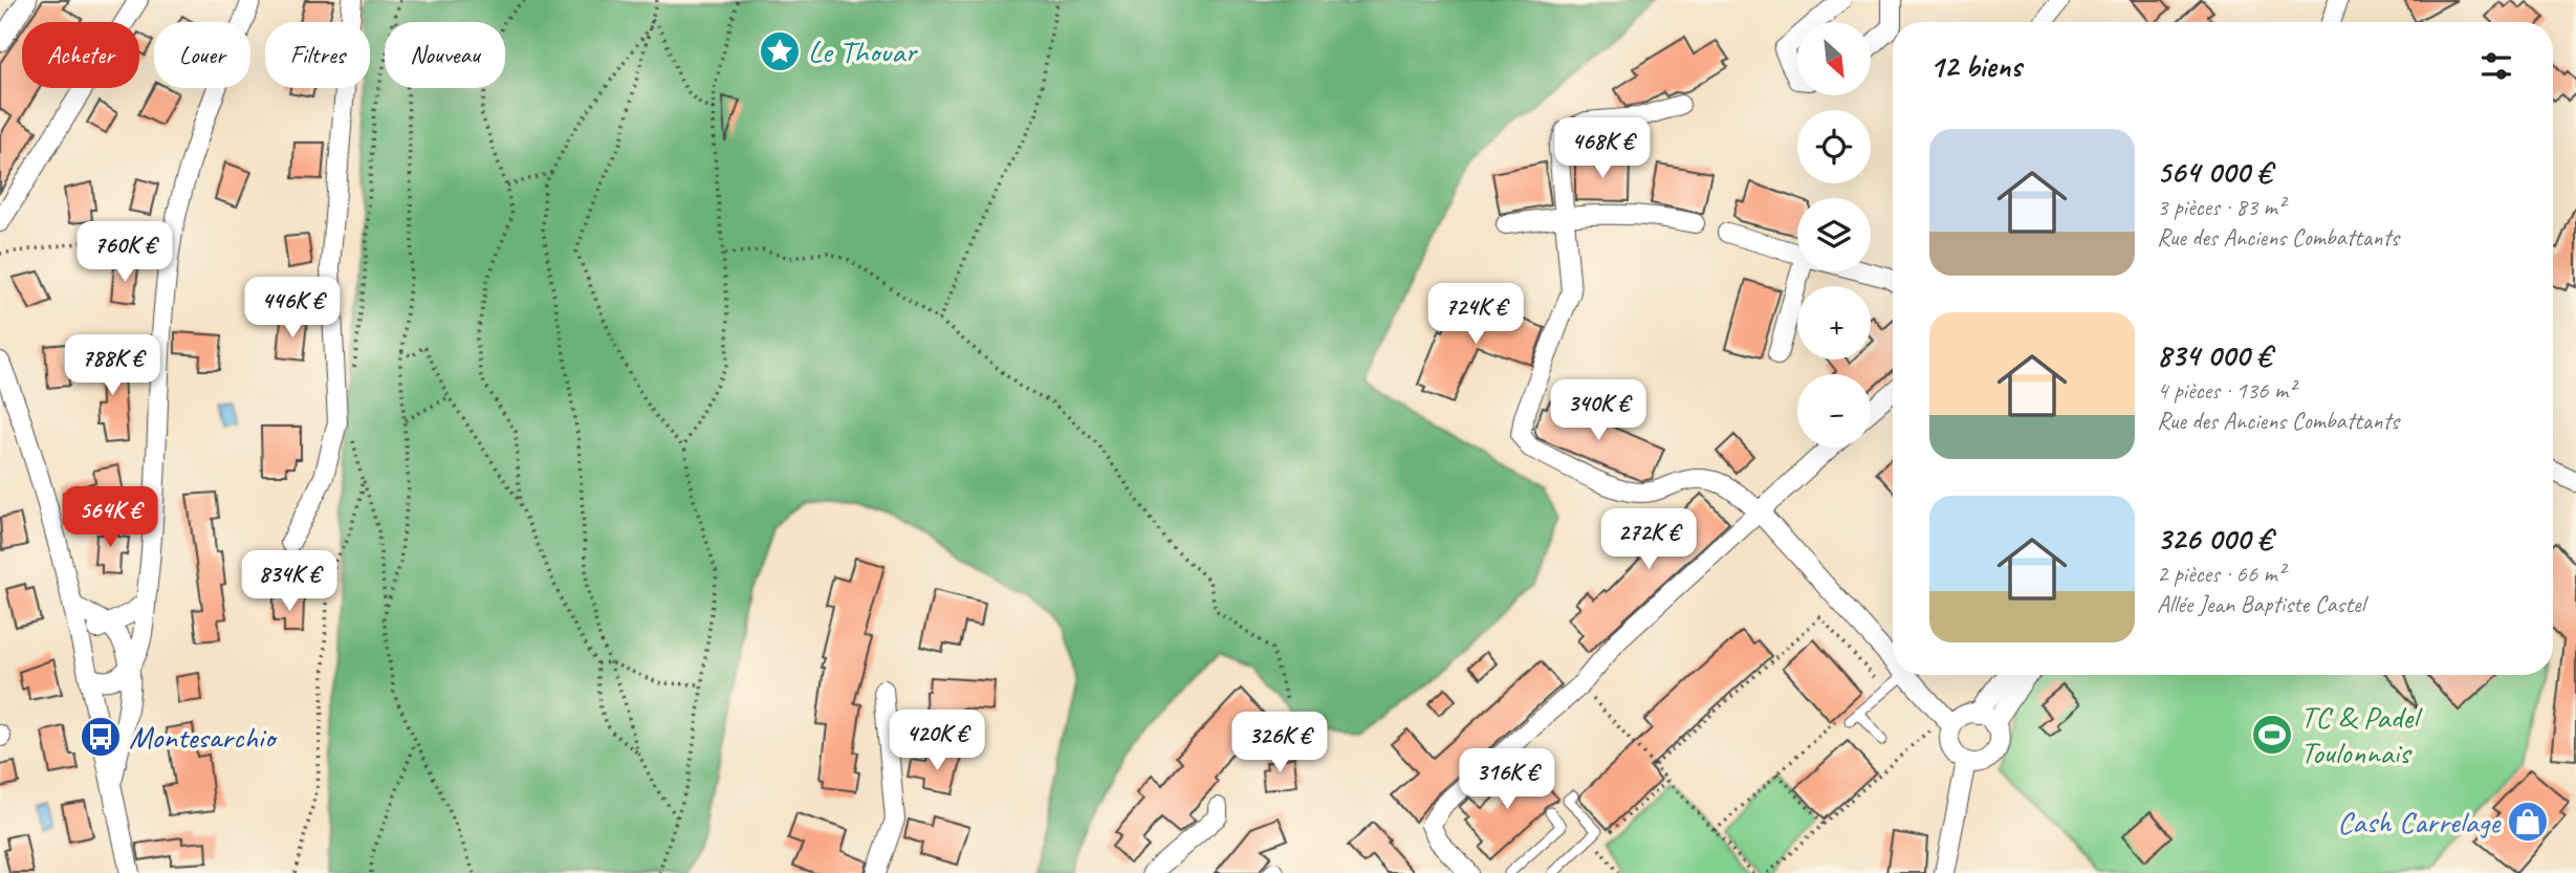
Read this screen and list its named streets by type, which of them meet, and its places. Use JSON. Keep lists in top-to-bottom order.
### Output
{
  "places": {
    "place": ["Le Thouar"],
    "sports": ["TC & Padel Toulonnais"],
    "bus stop": ["Montesarchio"],
    "shop": ["Cash Carrelage"]
  },
  "north": "bottom right",
  "page": {
    "map_buttons": ["+", "−"],
    "chip": [
      "Acheter",
      "Louer",
      "Filtres",
      "Nouveau"
    ],
    "heading": "12 biens",
    "list": [
      {
        "name": "564 000 €",
        "note": "3 pièces · 83 m² · Rue des Anciens Combattants"
      },
      {
        "name": "834 000 €",
        "note": "4 pièces · 136 m² · Rue des Anciens Combattants"
      },
      {
        "name": "326 000 €",
        "note": "2 pièces · 66 m² · Allée Jean Baptiste Castel"
      }
    ],
    "price": [
      "468K €",
      "760K €",
      "446K €",
      "724K €",
      "788K €",
      "340K €",
      "564K €",
      "272K €",
      "834K €",
      "420K €",
      "326K €",
      "316K €"
    ]
  }
}
